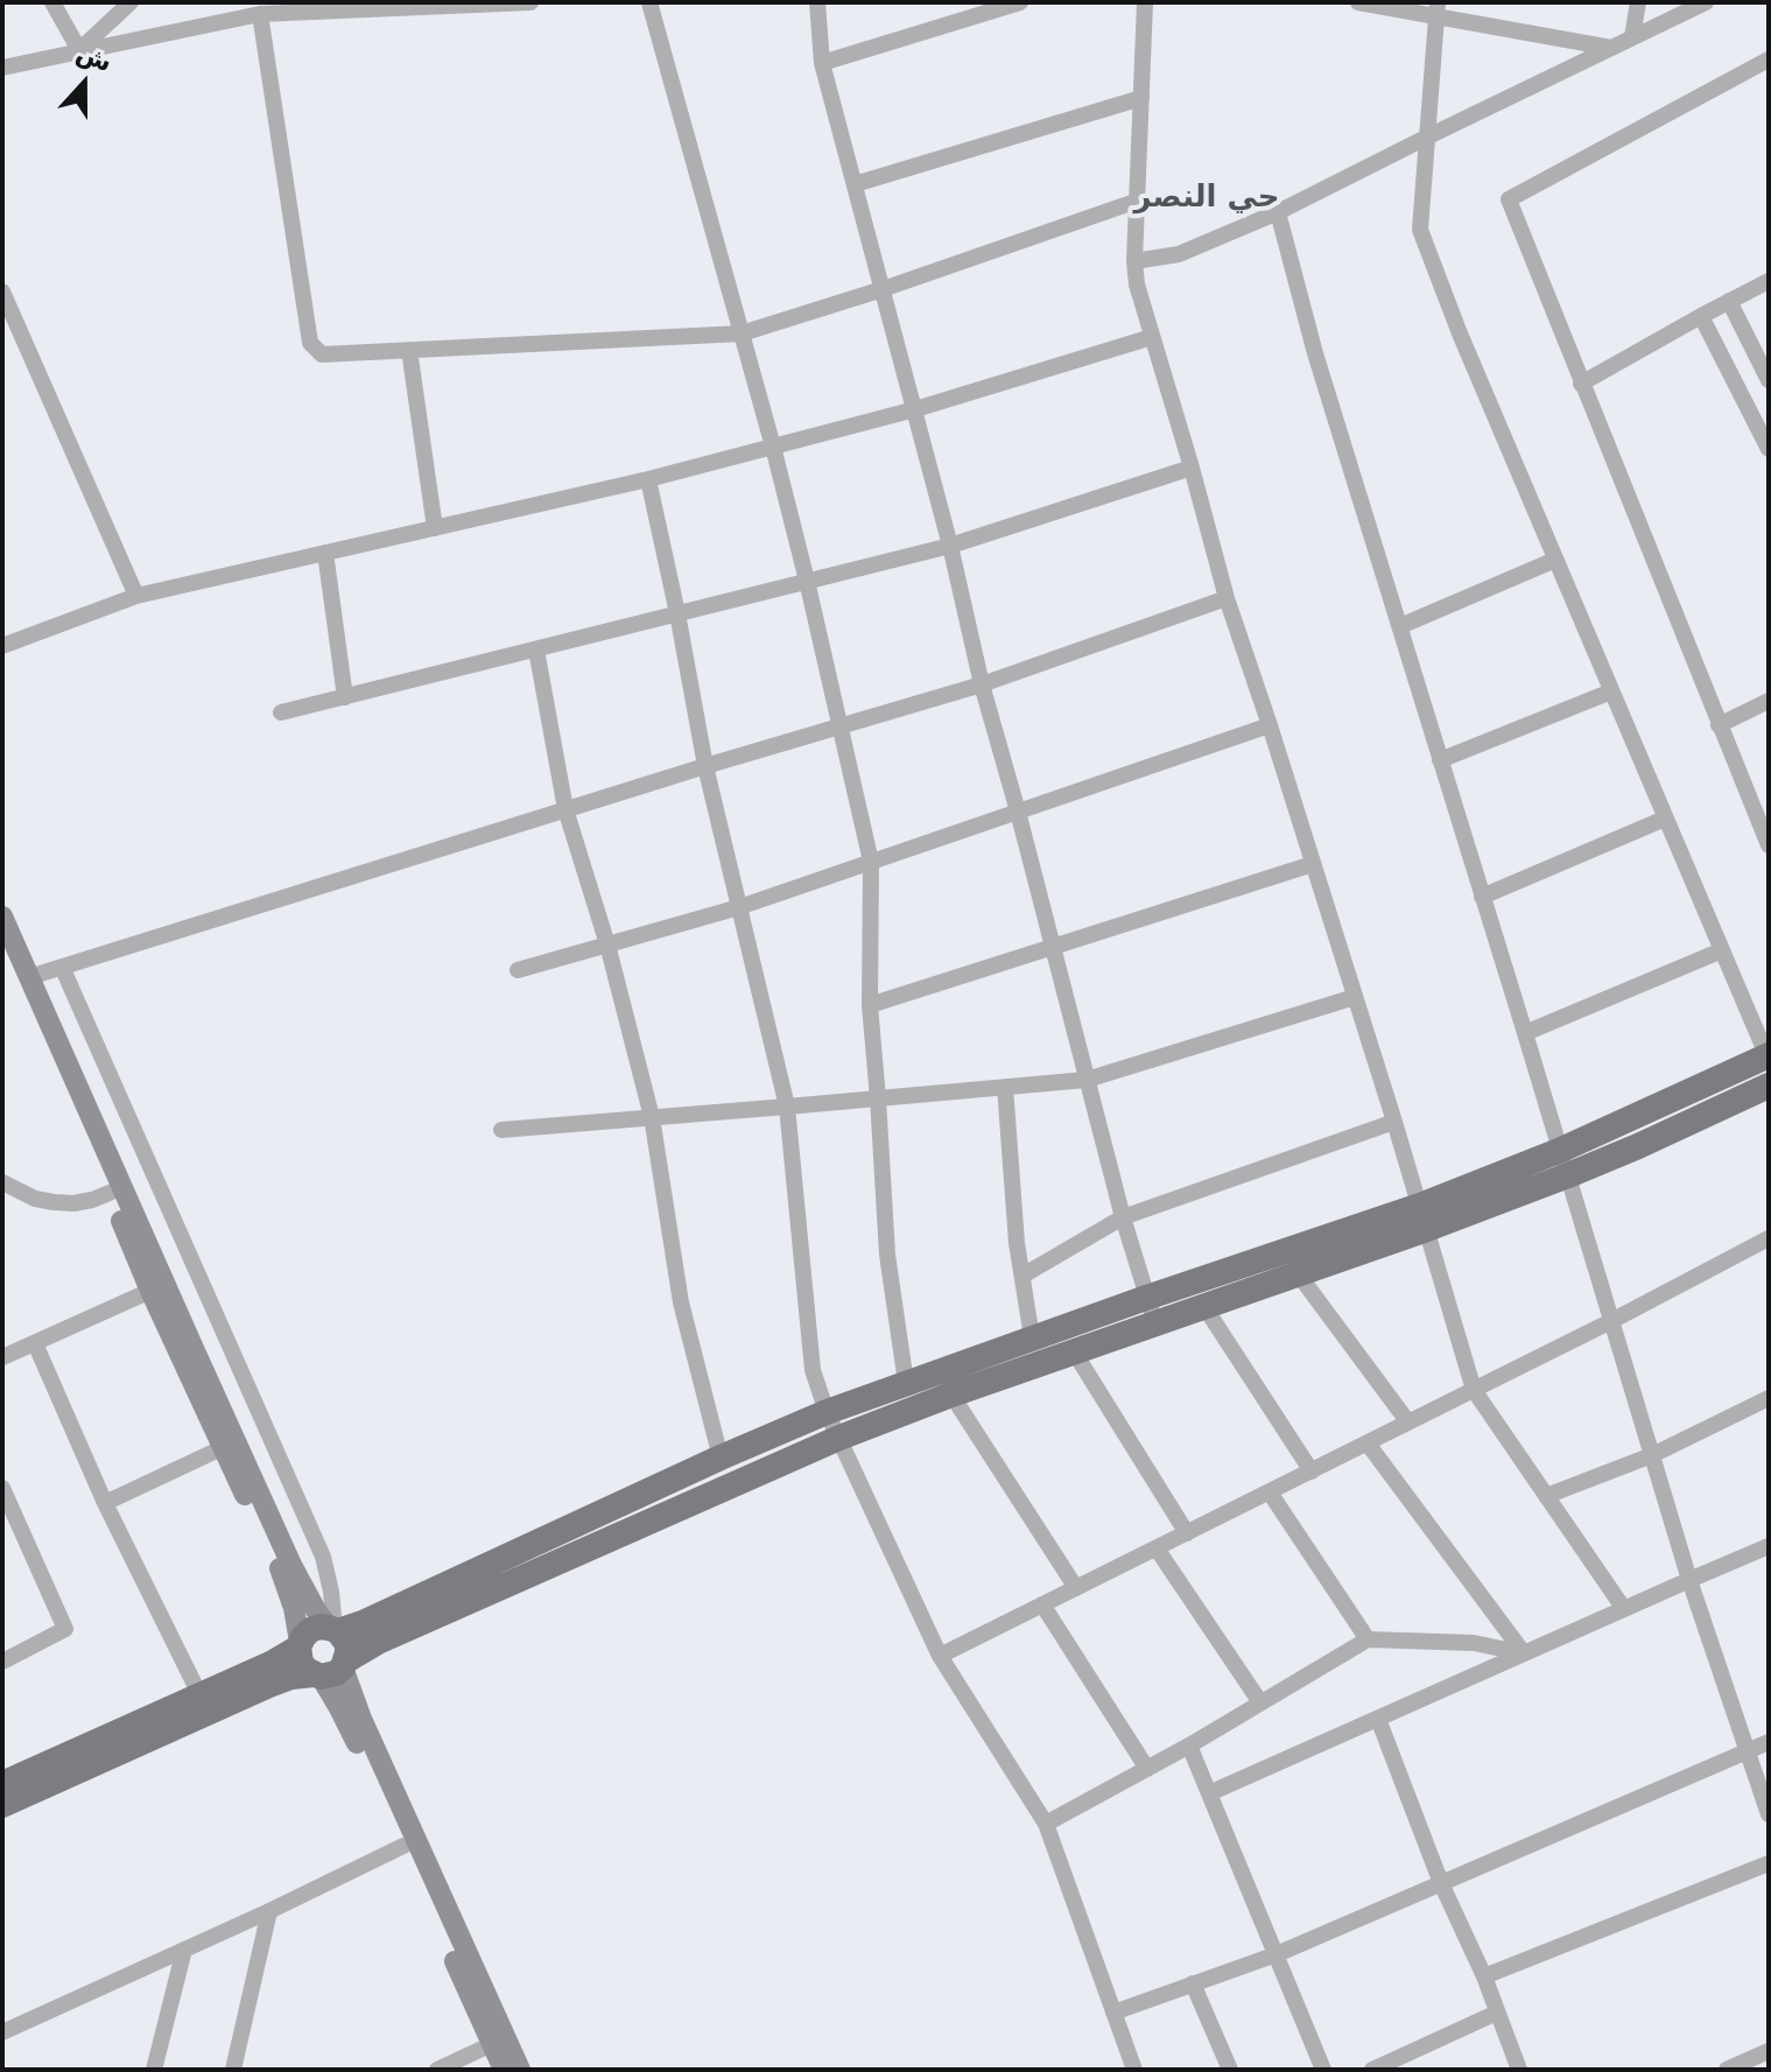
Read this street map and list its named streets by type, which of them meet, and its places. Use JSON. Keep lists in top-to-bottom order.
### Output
{
  "districts": ["حي النصر"],
  "north": "top"
}
